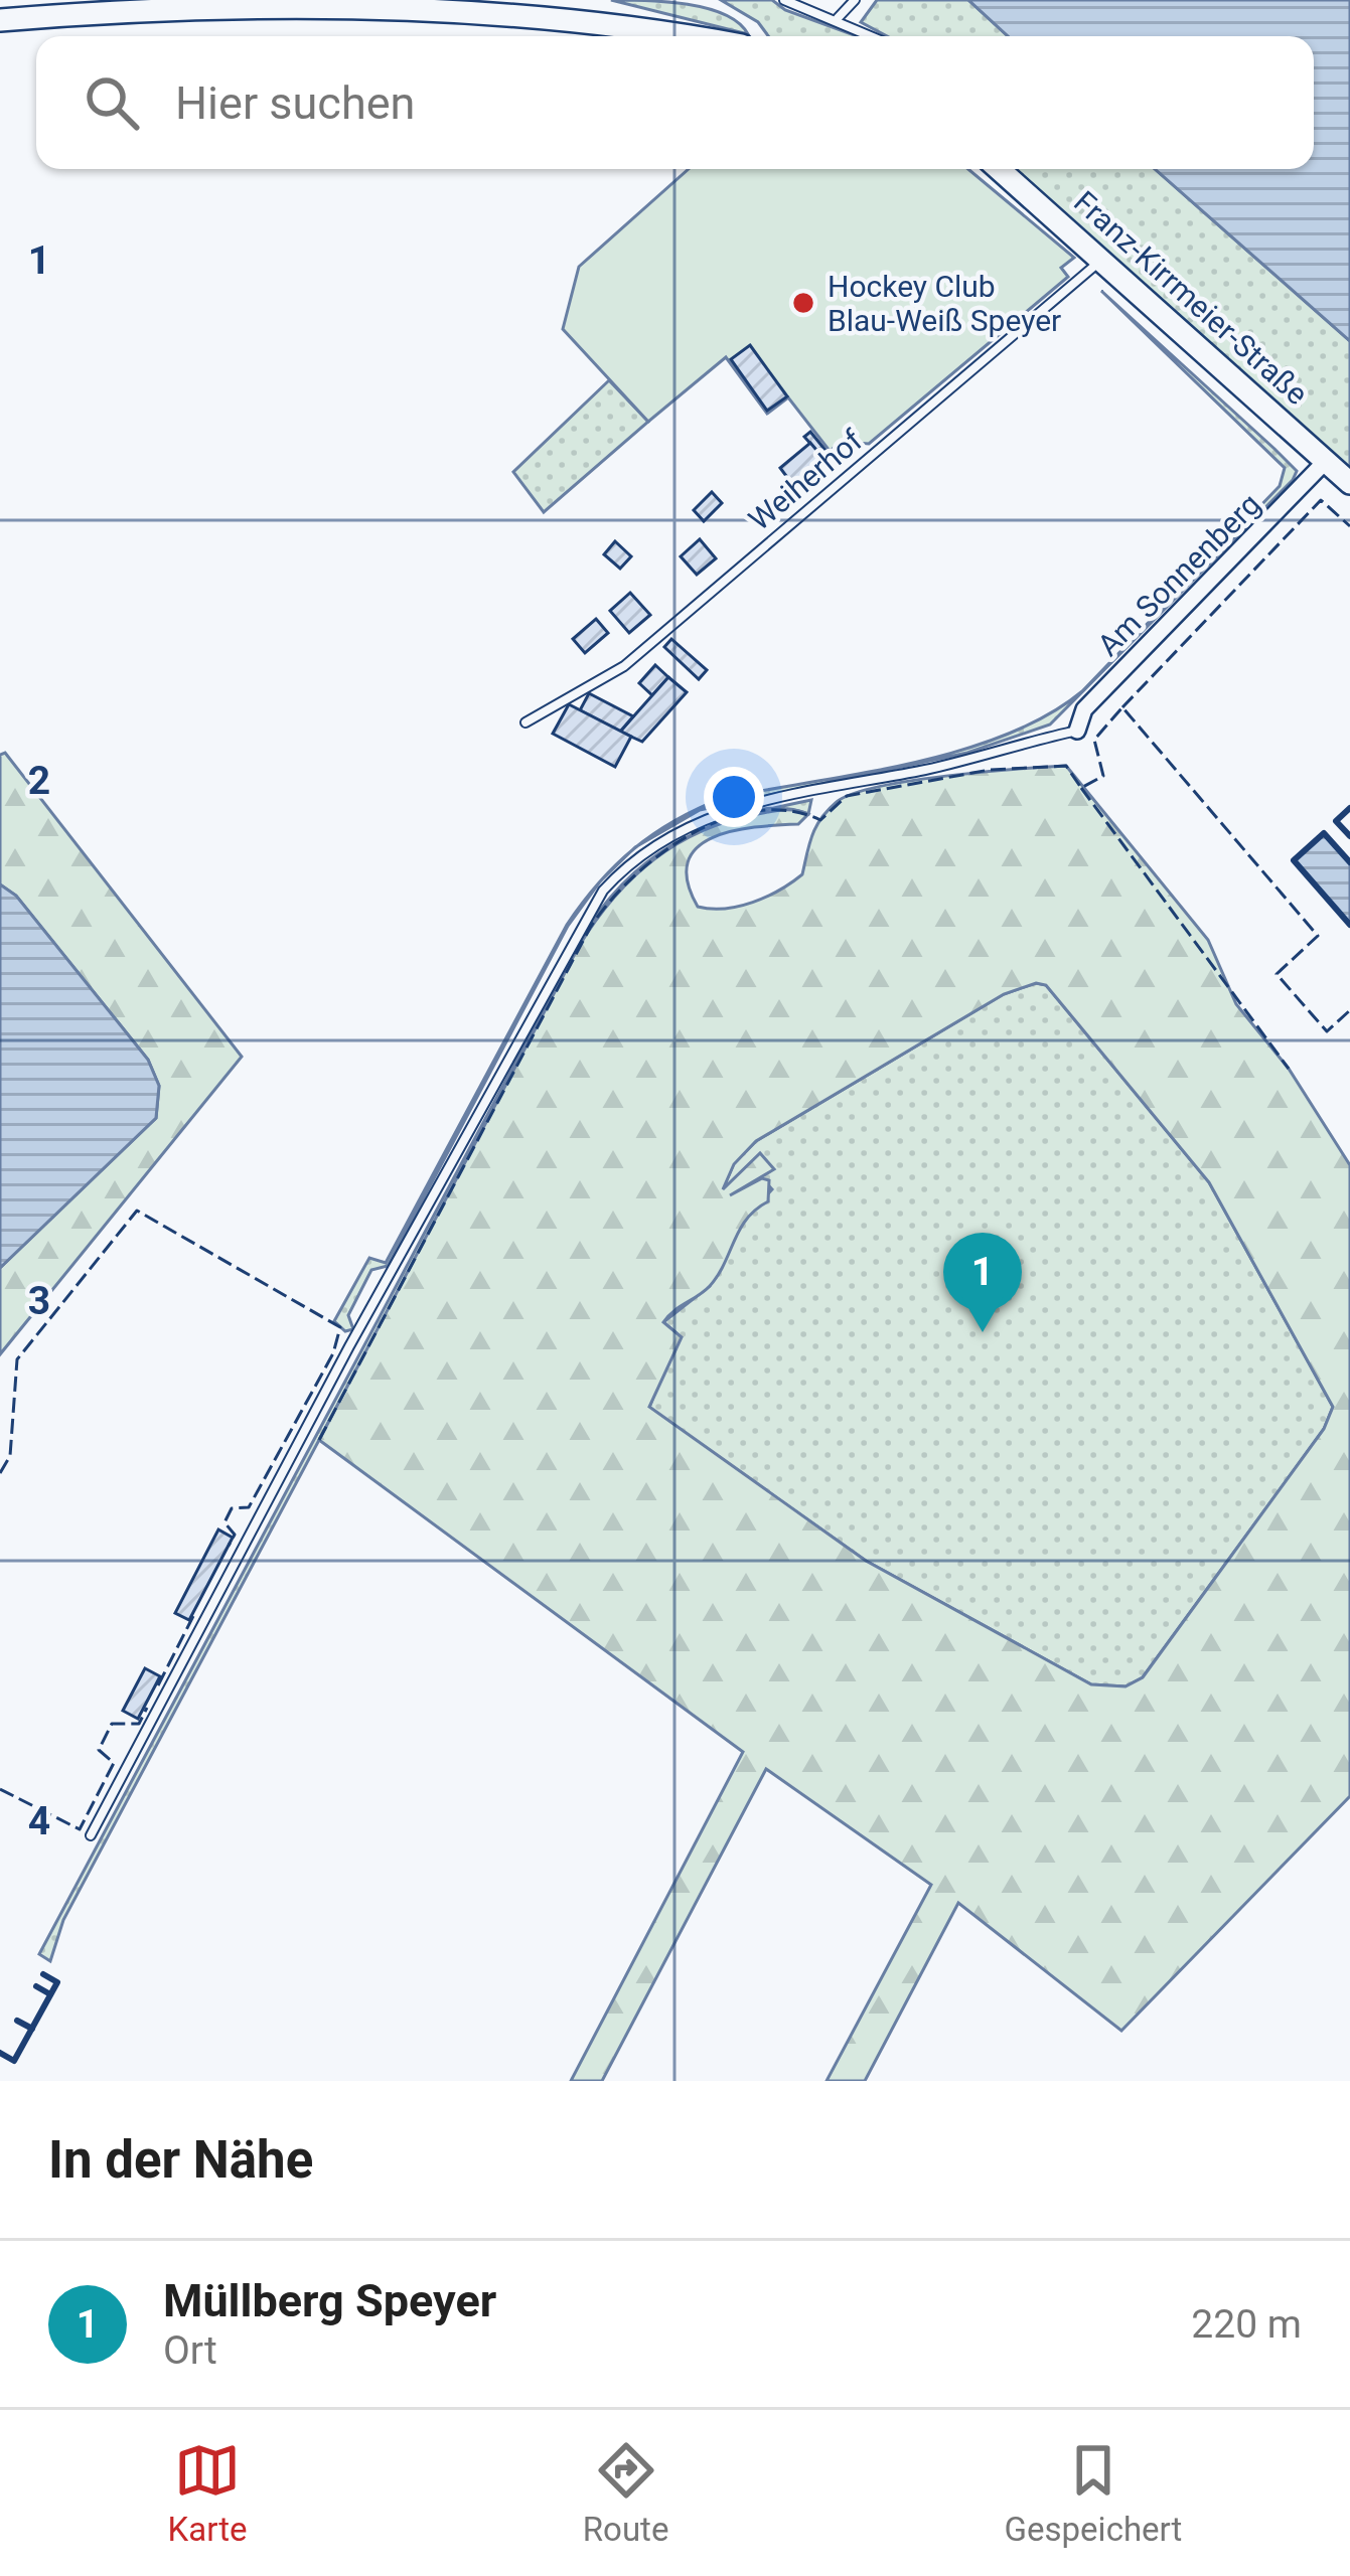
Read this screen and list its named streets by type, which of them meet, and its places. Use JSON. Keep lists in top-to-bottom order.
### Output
{
  "streets": {
    "street": ["Franz-Kirrmeier-Straße", "Am Sonnenberg"],
    "lane": ["Weiherhof"]
  },
  "crossings": [
    ["Franz-Kirrmeier-Straße", "Weiherhof"],
    ["Franz-Kirrmeier-Straße", "Am Sonnenberg"]
  ],
  "places": ["Hockey Club Blau-Weiß Speyer"],
  "page": {
    "search": "Hier suchen",
    "pins": "1",
    "heading": "In der Nähe",
    "list": [
      {
        "mark": "1",
        "name": "Müllberg Speyer",
        "note": "Ort",
        "value": "220 m"
      }
    ],
    "nav": ["Karte", "Route", "Gespeichert"]
  },
  "grid": {
    "rows": [
      "1",
      "2",
      "3",
      "4"
    ]
  }
}
